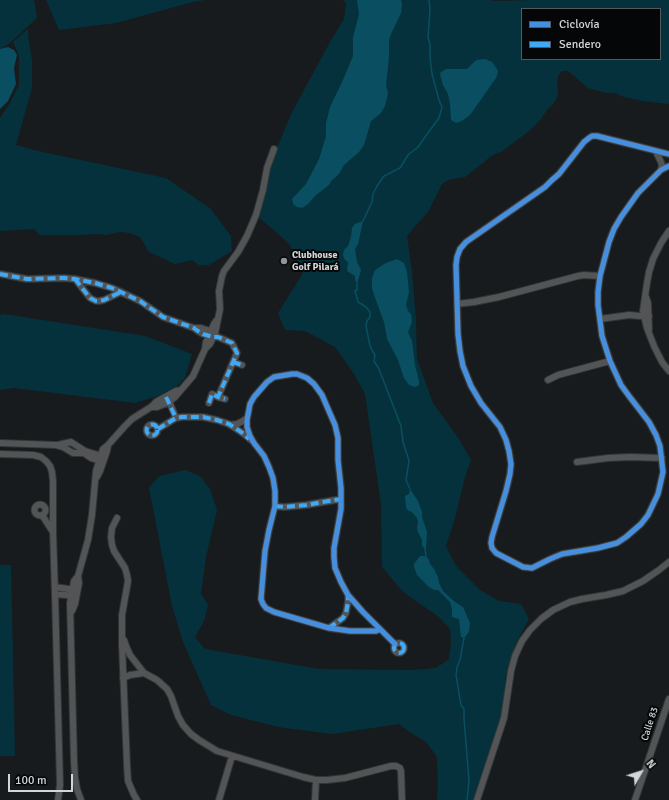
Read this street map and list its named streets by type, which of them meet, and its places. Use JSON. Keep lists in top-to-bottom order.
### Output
{
  "streets": {
    "street": ["Calle 83"]
  },
  "places": ["Clubhouse Golf Pilará"],
  "legend": ["Ciclovía", "Sendero"],
  "scale_bar": "100 m",
  "north": "top right"
}
